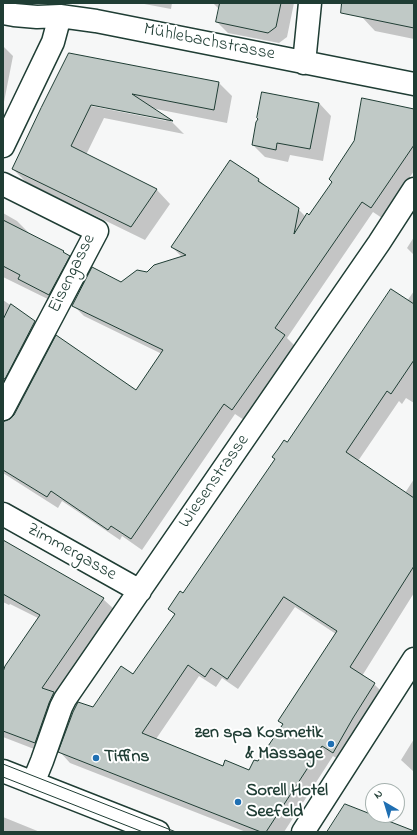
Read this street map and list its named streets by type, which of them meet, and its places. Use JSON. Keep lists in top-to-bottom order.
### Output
{
  "streets": {
    "street": [
      "Mühlebachstrasse",
      "Eisengasse",
      "Wiesenstrasse",
      "Zimmergasse"
    ]
  },
  "crossings": [
    ["Wiesenstrasse", "Zimmergasse"]
  ],
  "places": ["zen spa Kosmetik & Massage", "Tiffins", "Sorell Hotel Seefeld"],
  "north": "top left"
}
